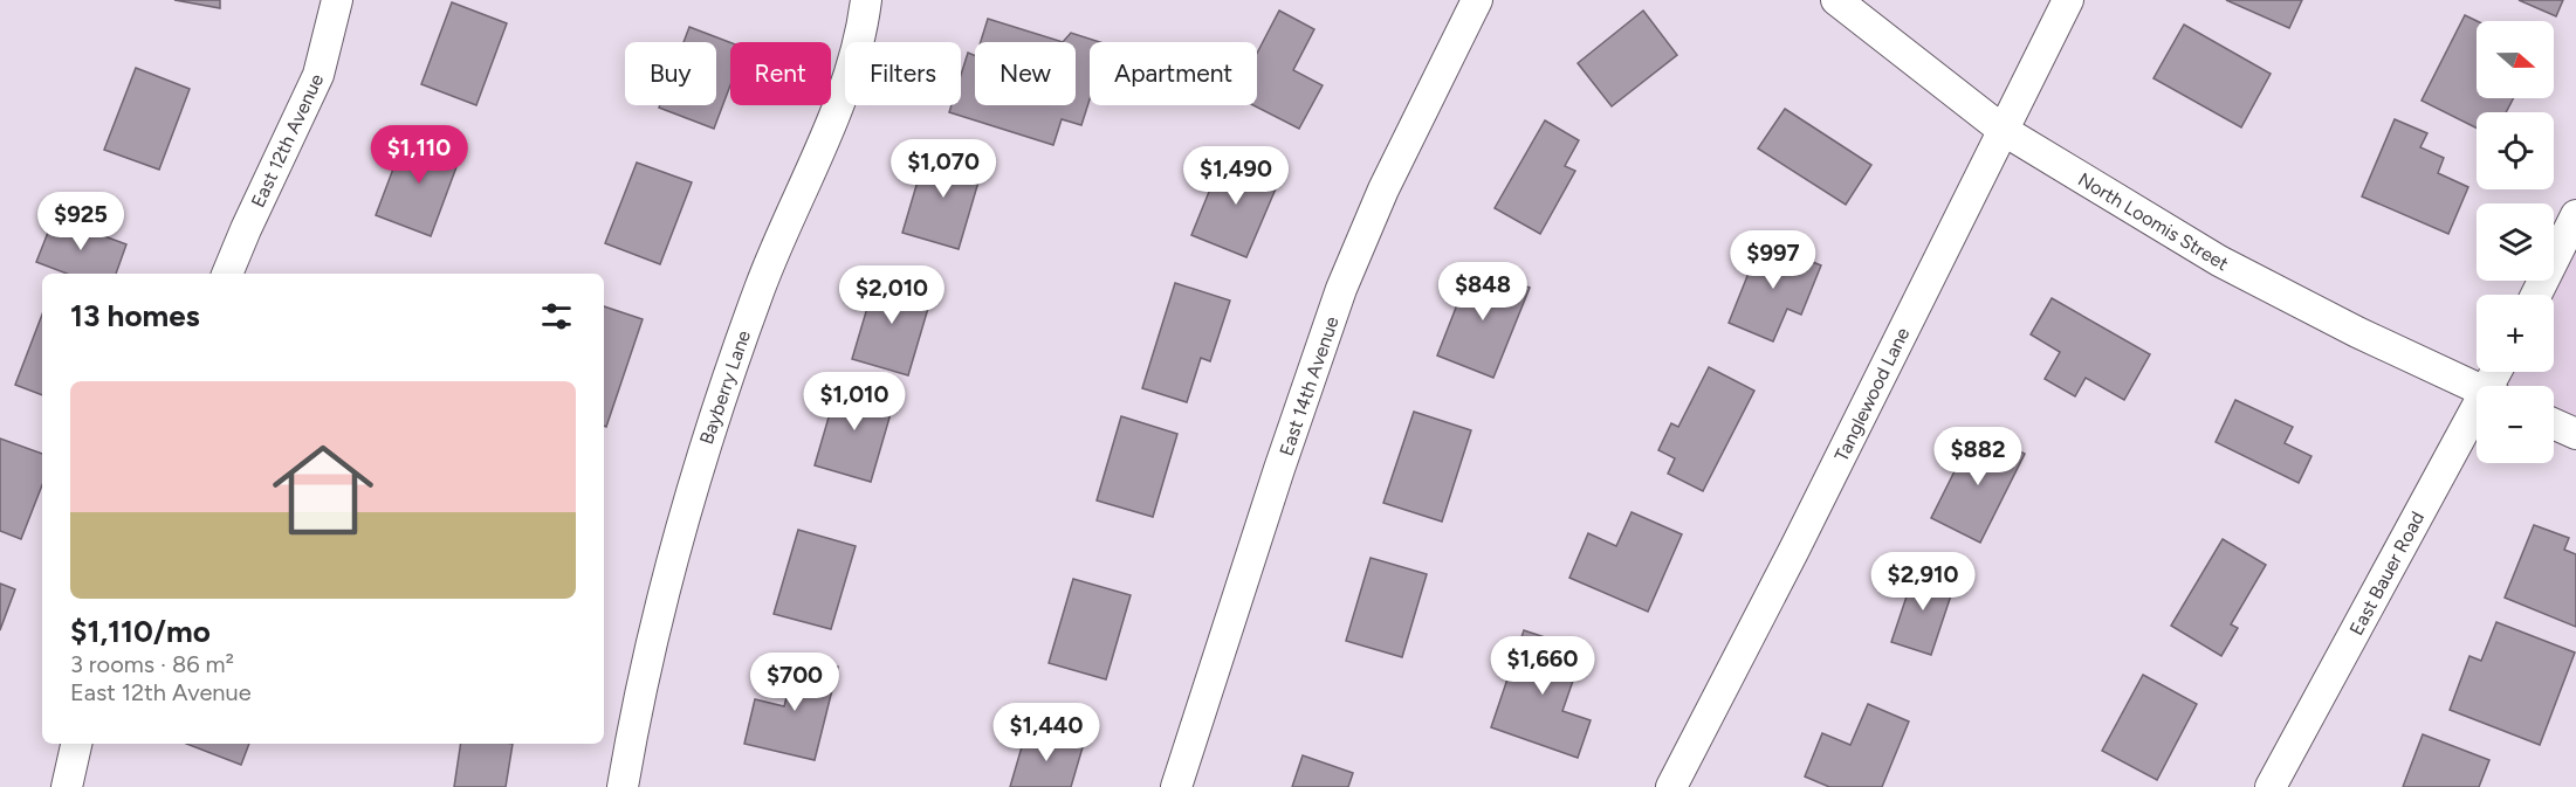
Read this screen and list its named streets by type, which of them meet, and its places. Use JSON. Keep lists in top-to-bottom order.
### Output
{
  "streets": {
    "street": [
      "East 12th Avenue",
      "North Loomis Street",
      "East 14th Avenue",
      "Bayberry Lane",
      "Tanglewood Lane",
      "East Bauer Road"
    ]
  },
  "crossings": [
    ["North Loomis Street", "Tanglewood Lane"]
  ],
  "north": "right",
  "page": {
    "map_buttons": ["+", "−"],
    "chip": [
      "Buy",
      "Rent",
      "Filters",
      "New",
      "Apartment"
    ],
    "price": [
      "$1,110",
      "$1,070",
      "$1,490",
      "$925",
      "$997",
      "$848",
      "$2,010",
      "$1,010",
      "$882",
      "$2,910",
      "$1,660",
      "$700",
      "$1,440"
    ],
    "heading": "13 homes",
    "list": [
      {
        "name": "$1,110/mo",
        "note": "3 rooms · 86 m² · East 12th Avenue"
      }
    ]
  }
}
